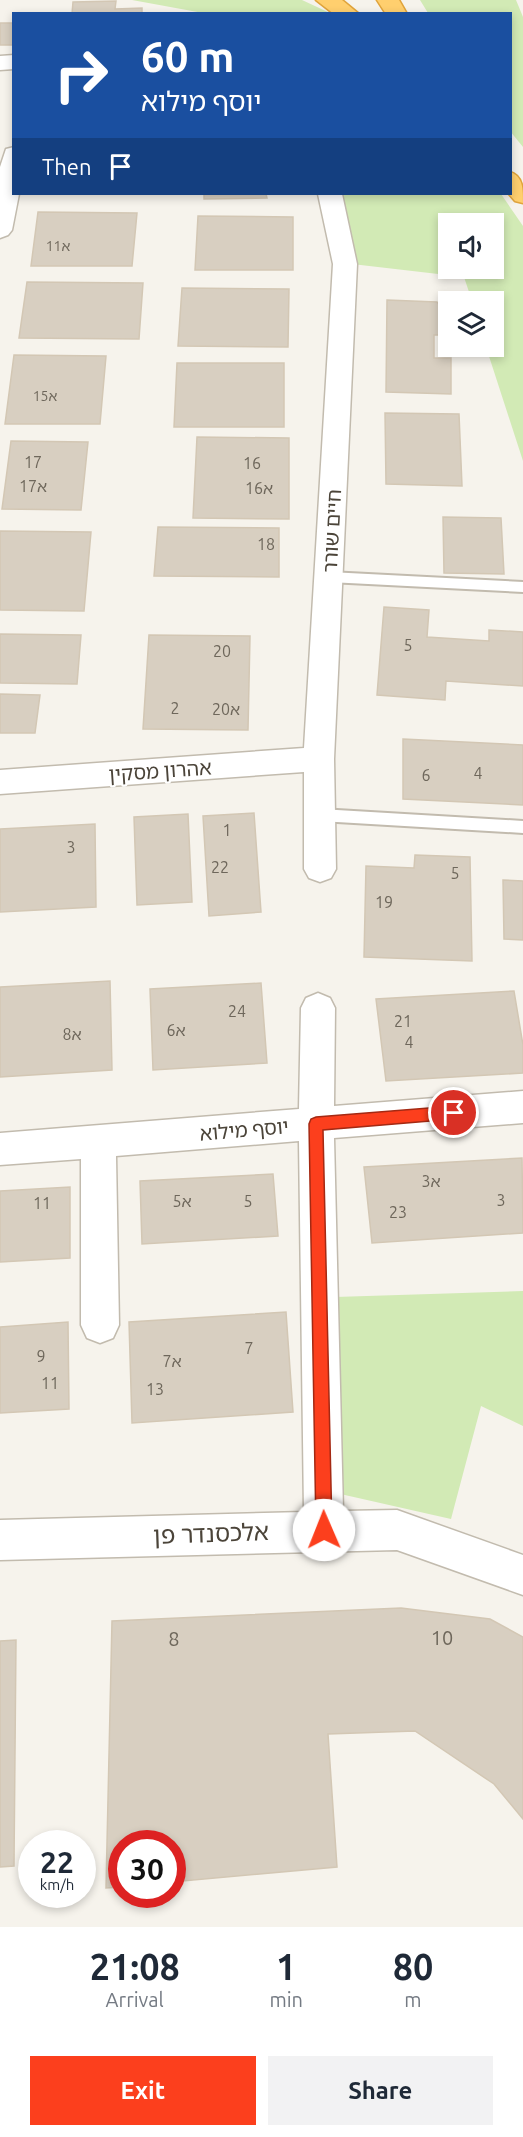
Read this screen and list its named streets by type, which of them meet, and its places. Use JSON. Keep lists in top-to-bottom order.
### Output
{
  "streets": {
    "street": [
      "חיים שורר",
      "אהרון מסקין",
      "יוסף מילוא",
      "אלכסנדר פן"
    ]
  },
  "crossings": [
    ["חיים שורר", "אהרון מסקין"]
  ],
  "house_numbers": [
    "11א",
    "15א",
    "17",
    "16",
    "17א",
    "16א",
    "18",
    "5",
    "20",
    "2",
    "20א",
    "4",
    "6",
    "1",
    "3",
    "22",
    "5",
    "19",
    "24",
    "21",
    "6א",
    "8א",
    "4",
    "3א",
    "3",
    "5א",
    "5",
    "11",
    "23",
    "7",
    "9",
    "7א",
    "11",
    "13",
    "10",
    "8"
  ],
  "page": {
    "turn": ["60 m", "יוסף מילוא"],
    "then": "Then",
    "speed": "22 km/h",
    "limit": "30",
    "eta": [
      "21:08",
      "Arrival",
      "1",
      "min",
      "80",
      "m"
    ],
    "buttons": ["Exit", "Share"]
  }
}
